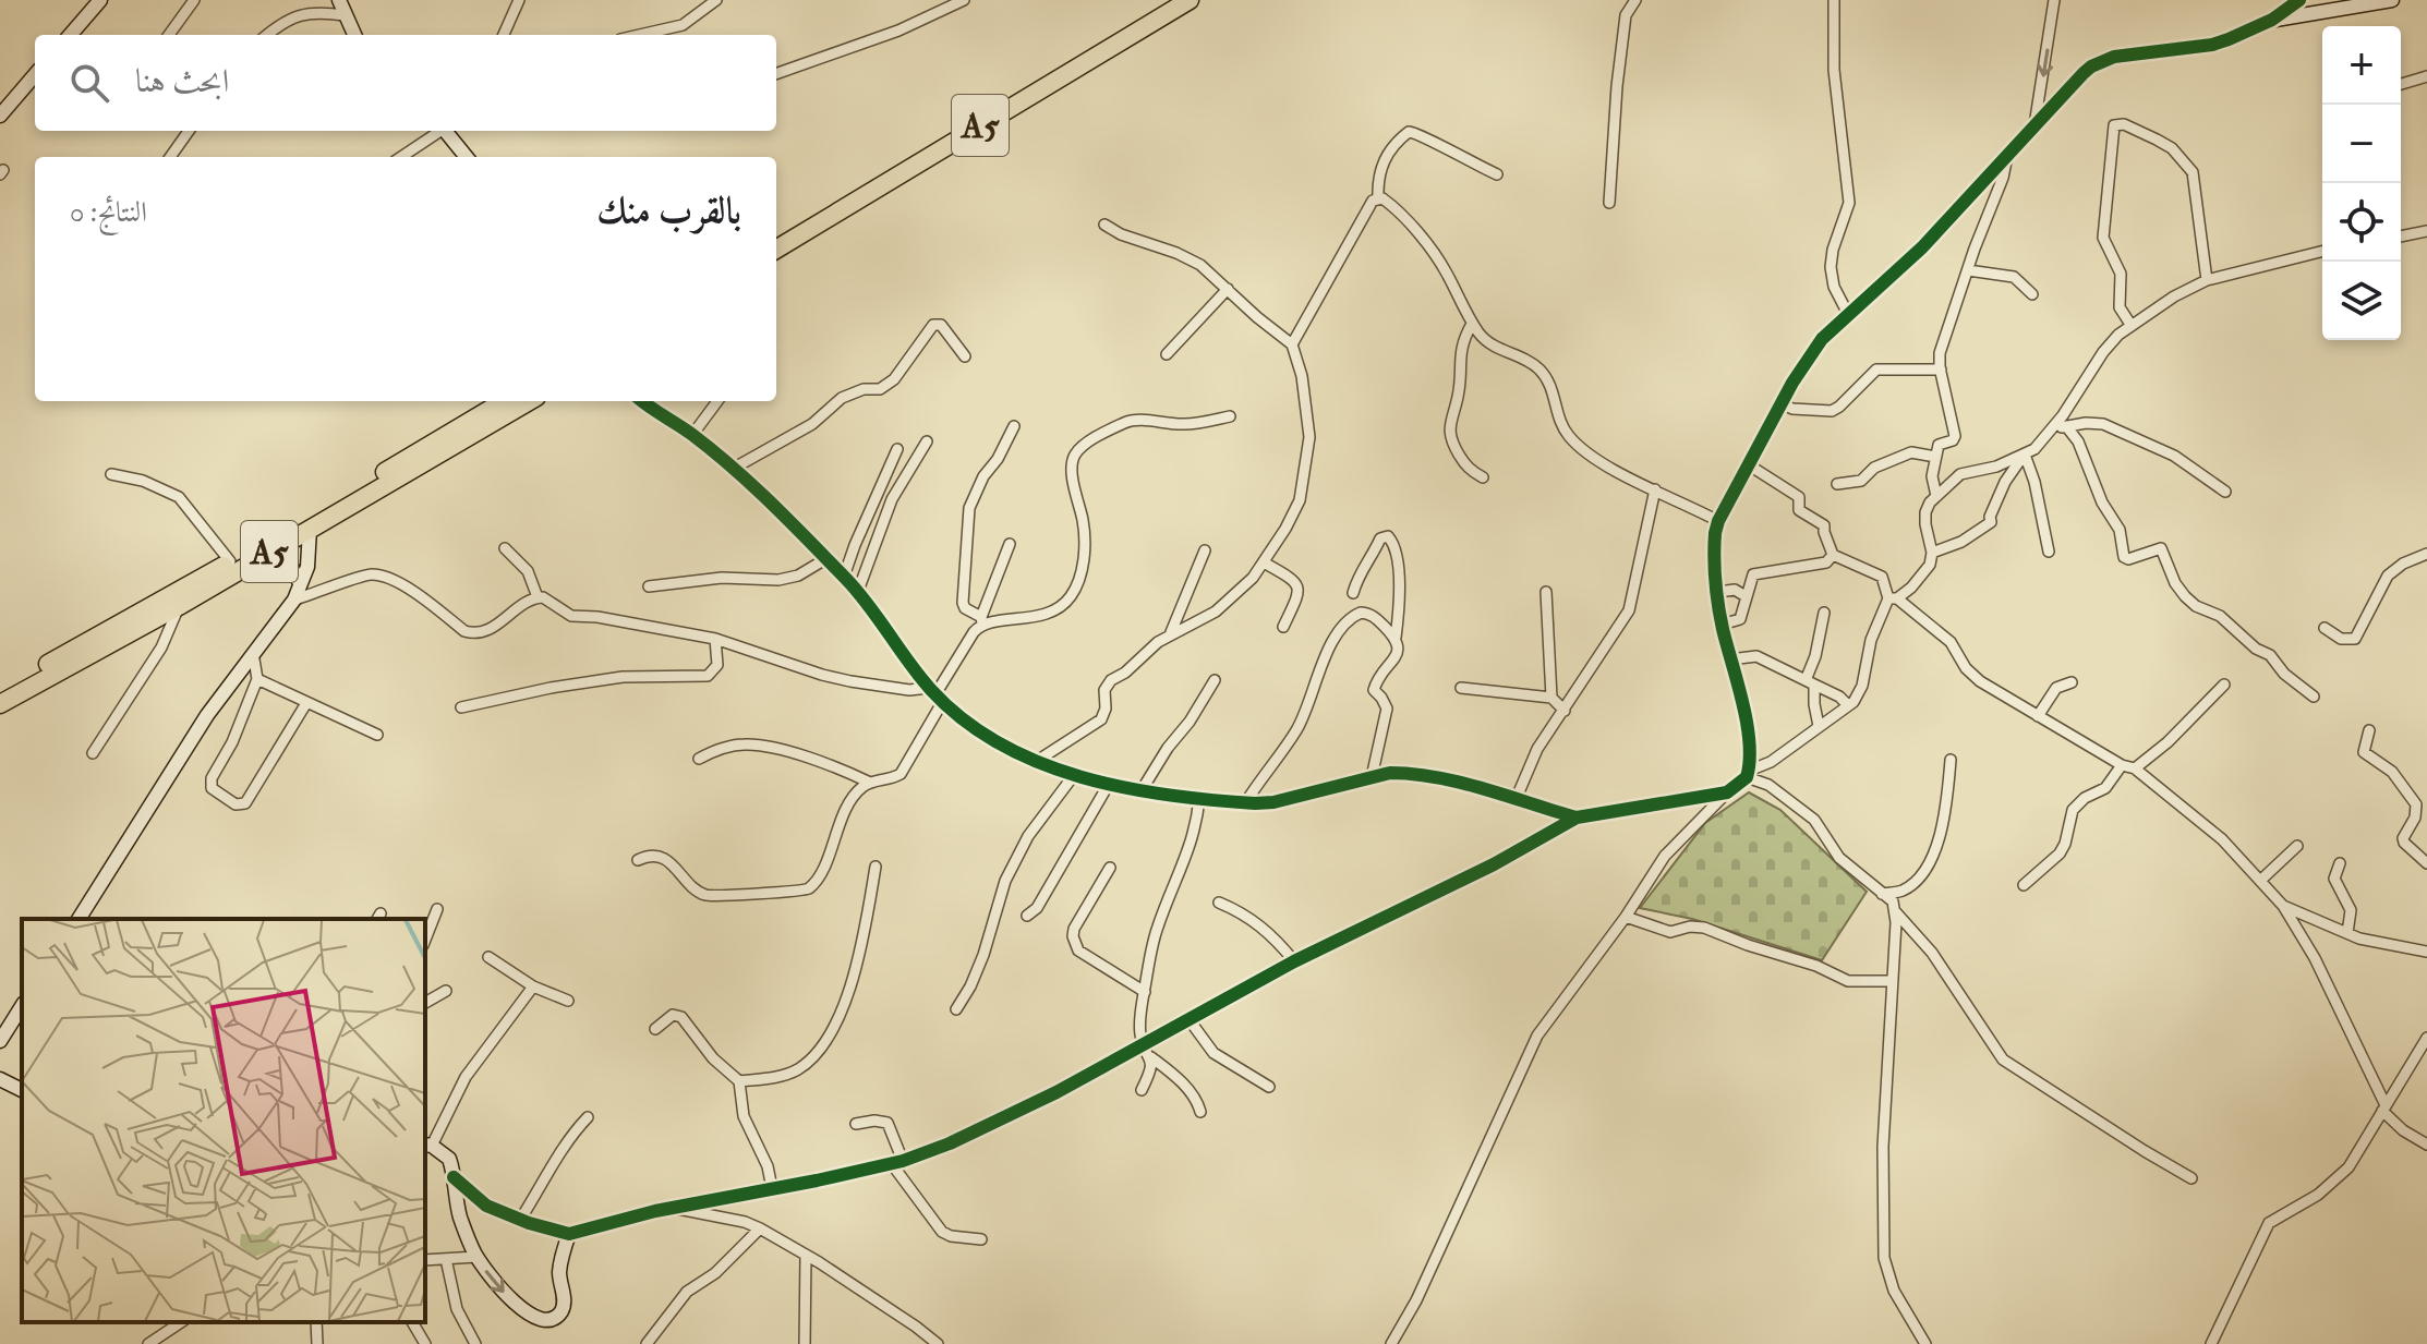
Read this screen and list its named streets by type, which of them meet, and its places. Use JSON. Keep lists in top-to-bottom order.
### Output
{
  "streets": {
    "highway": ["A5"]
  },
  "page": {
    "map_buttons": ["+", "−"],
    "search": "ابحث هنا",
    "heading": ["بالقرب منك", "النتائج: 0"]
  }
}
